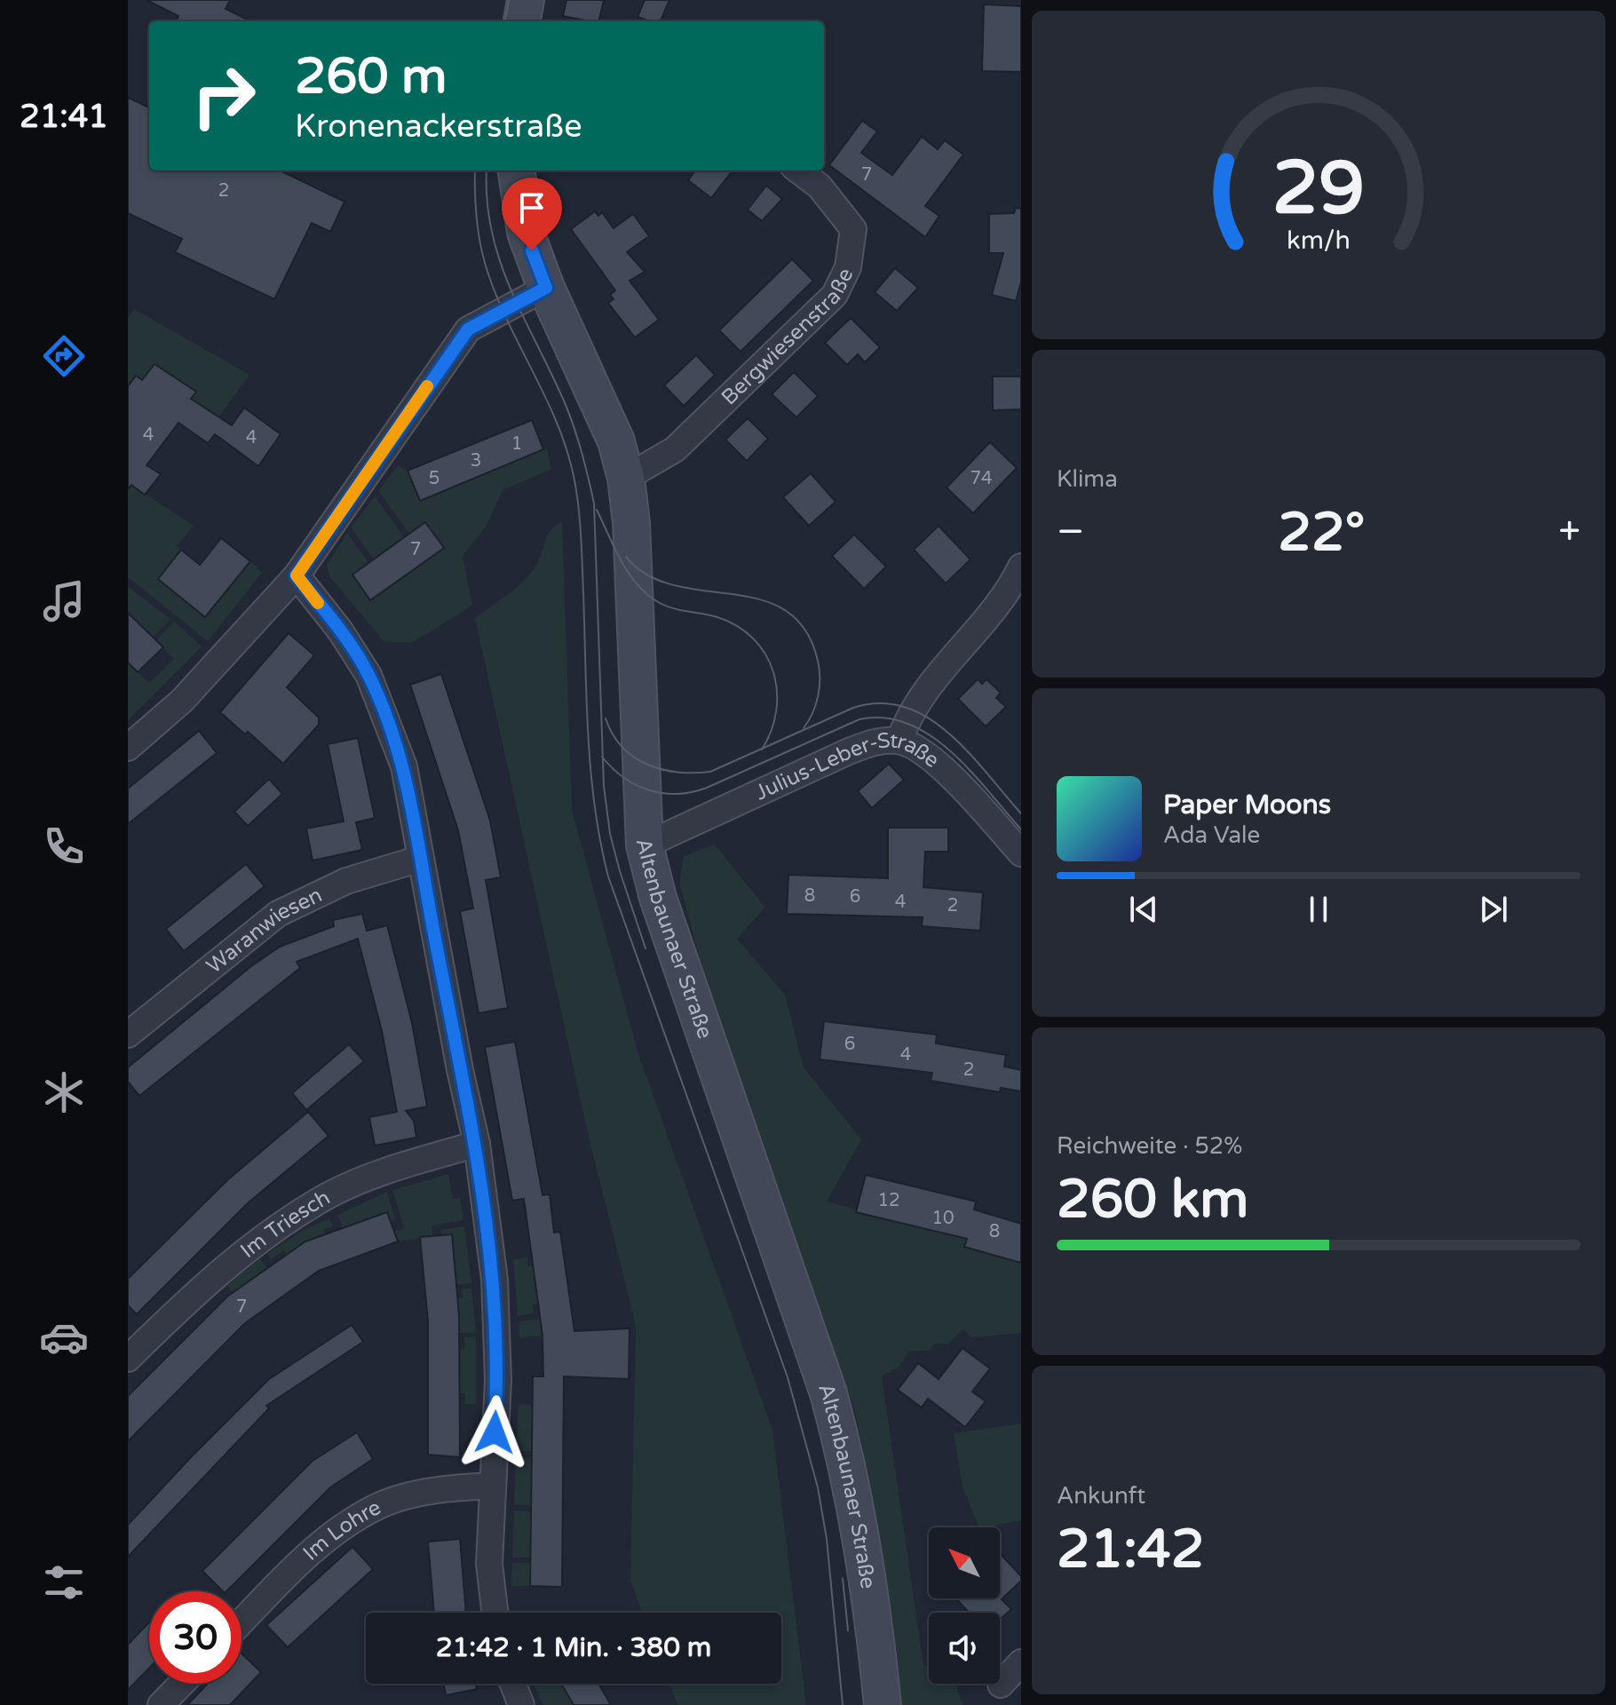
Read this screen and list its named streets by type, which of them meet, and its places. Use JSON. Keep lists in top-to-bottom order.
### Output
{
  "streets": {
    "main road": ["Altenbaunaer Straße"],
    "street": [
      "Bergwiesenstraße",
      "Julius-Leber-Straße",
      "Waranwiesen",
      "Im Triesch",
      "Im Lohre"
    ]
  },
  "crossings": [
    ["Bergwiesenstraße", "Altenbaunaer Straße"],
    ["Julius-Leber-Straße", "Altenbaunaer Straße"]
  ],
  "house_numbers": [
    "7",
    "2",
    "4",
    "4",
    "1",
    "3",
    "5",
    "74",
    "7",
    "8",
    "6",
    "4",
    "2",
    "6",
    "4",
    "2",
    "12",
    "10",
    "8",
    "7"
  ],
  "north": "top left",
  "page": {
    "tabs": "21:41",
    "turn": ["260 m", "Kronenackerstraße"],
    "tile": [
      "Klima",
      ["Reichweite · 52%", "260 km"],
      ["Ankunft", "21:42"]
    ],
    "heat": ["−", "22°", "+"],
    "song": ["Paper Moons", "Ada Vale"],
    "limit": "30",
    "trip": "21:42 · 1 Min. · 380 m",
    "gauge": ["29", "km/h"]
  }
}
